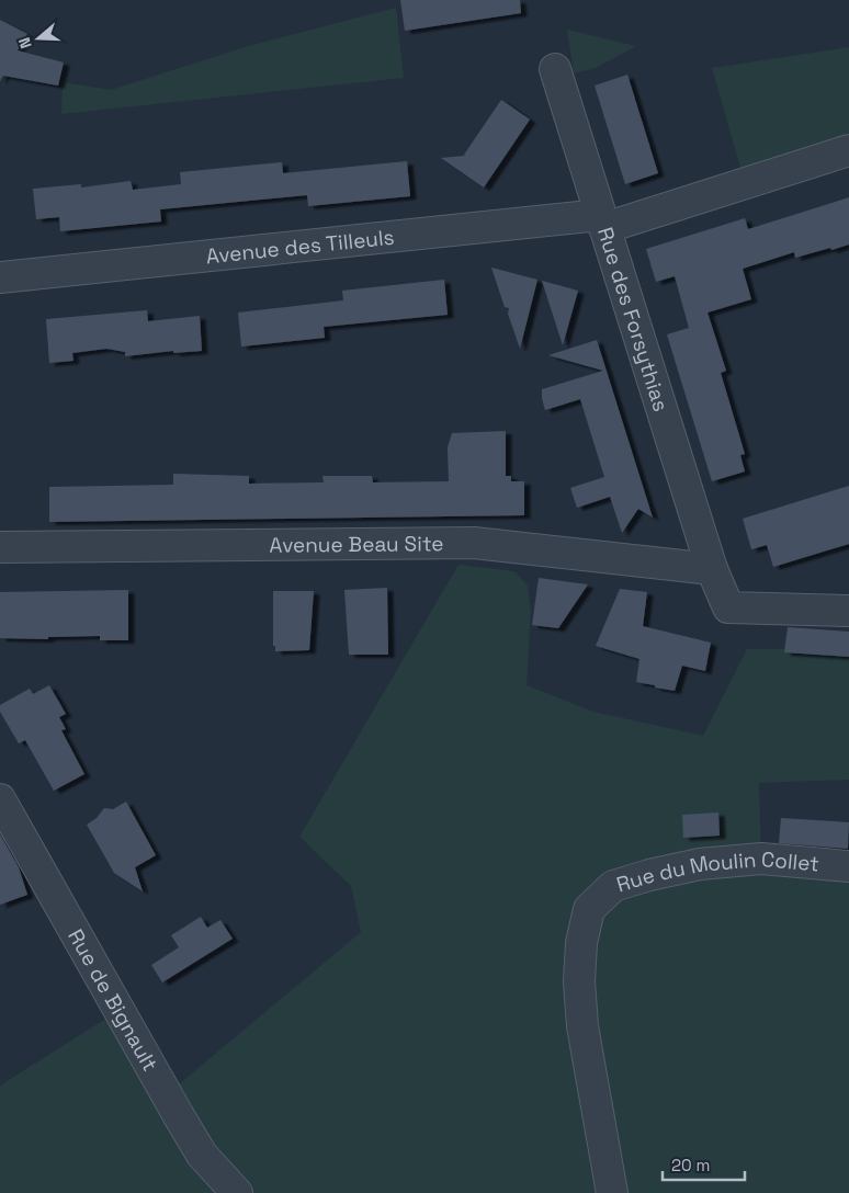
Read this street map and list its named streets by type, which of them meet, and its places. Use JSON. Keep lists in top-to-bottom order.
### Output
{
  "streets": {
    "street": [
      "Avenue des Tilleuls",
      "Rue des Forsythias",
      "Avenue Beau Site",
      "Rue du Moulin Collet",
      "Rue de Bignault"
    ]
  },
  "crossings": [
    ["Avenue des Tilleuls", "Rue des Forsythias"],
    ["Rue des Forsythias", "Avenue Beau Site"]
  ],
  "scale_bar": "20 m",
  "north": "left"
}
